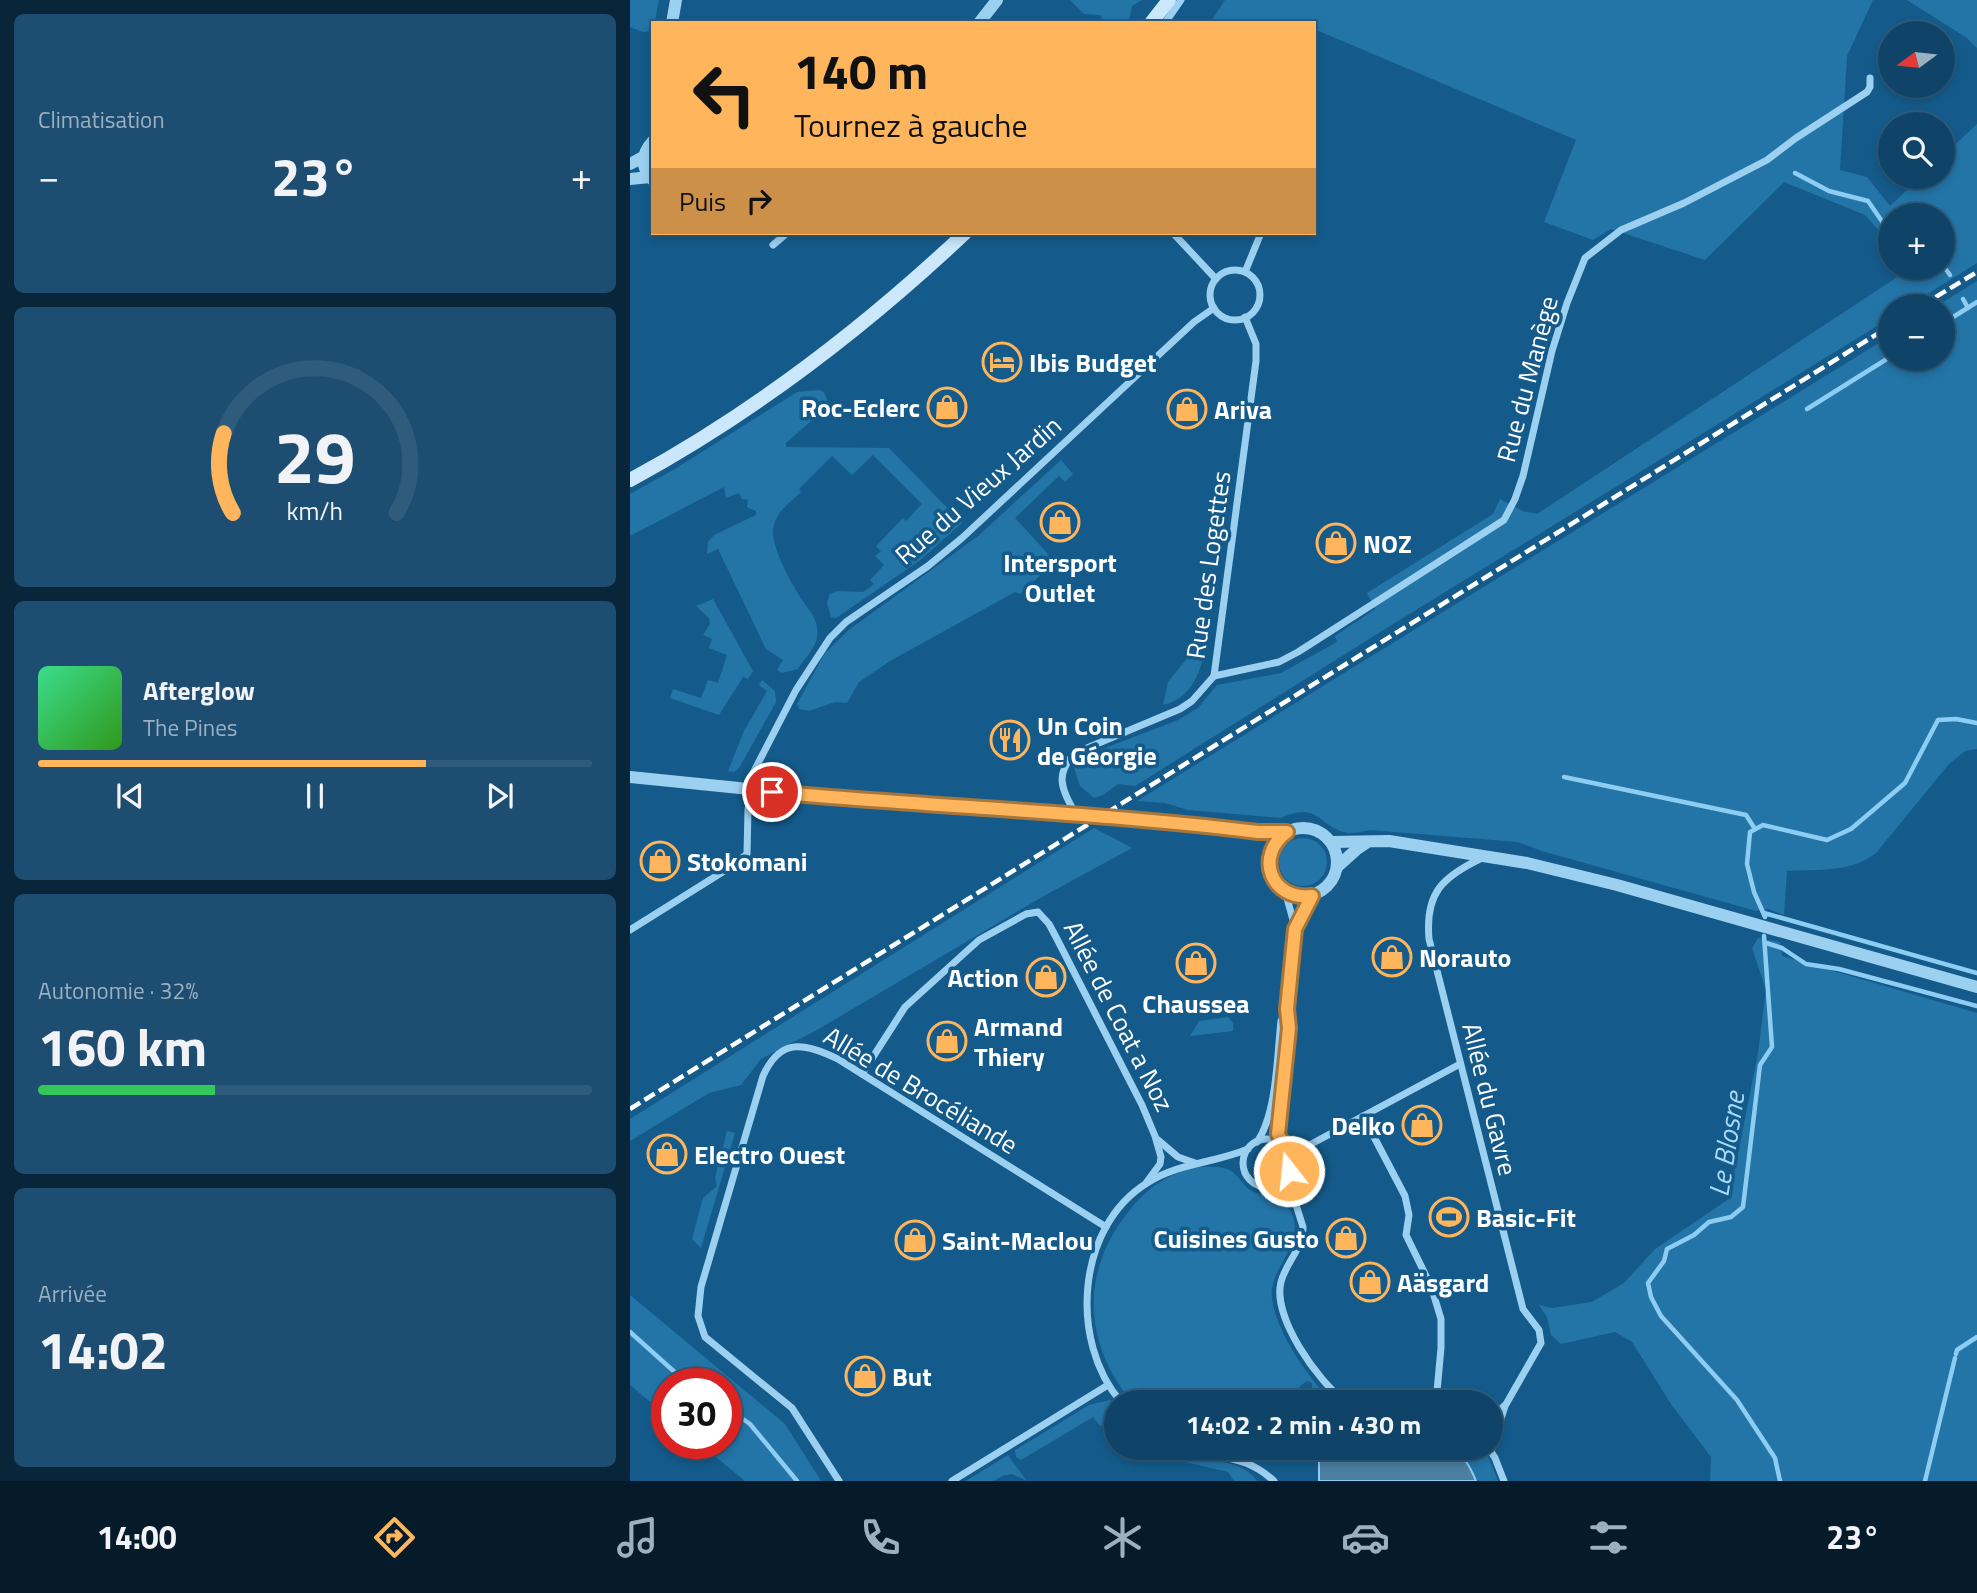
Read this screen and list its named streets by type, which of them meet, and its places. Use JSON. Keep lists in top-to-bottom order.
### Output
{
  "streets": {
    "street": [
      "Rue du Manège",
      "Rue du Vieux Jardin",
      "Rue des Logettes",
      "Allée de Coat a Noz",
      "Allée de Brocéliande",
      "Allée du Gavre"
    ]
  },
  "crossings": [
    ["Rue du Manège", "Rue des Logettes"],
    ["Rue du Vieux Jardin", "Rue des Logettes"],
    ["Allée de Coat a Noz", "Allée de Brocéliande"]
  ],
  "water": ["Le Blosne"],
  "places": {
    "hotel": ["Ibis Budget"],
    "shop": [
      "Roc-Eclerc",
      "Ariva",
      "Intersport Outlet",
      "NOZ",
      "Stokomani",
      "Norauto",
      "Chaussea",
      "Action",
      "Armand Thiery",
      "Delko",
      "Electro Ouest",
      "Cuisines Gusto",
      "Saint-Maclou",
      "Aäsgard",
      "But"
    ],
    "restaurant": ["Un Coin de Géorgie"],
    "sports": ["Basic-Fit"]
  },
  "north": "left",
  "page": {
    "tile": [
      "Climatisation",
      ["Autonomie · 32%", "160 km"],
      ["Arrivée", "14:02"]
    ],
    "map_buttons": ["+", "−"],
    "turn": ["140 m", "Tournez à gauche"],
    "heat": ["−", "23°", "+"],
    "then": "Puis",
    "song": ["Afterglow", "The Pines"],
    "limit": "30",
    "trip": "14:02 · 2 min · 430 m",
    "tabs": ["14:00", "23°"],
    "gauge": ["29", "km/h"]
  }
}
